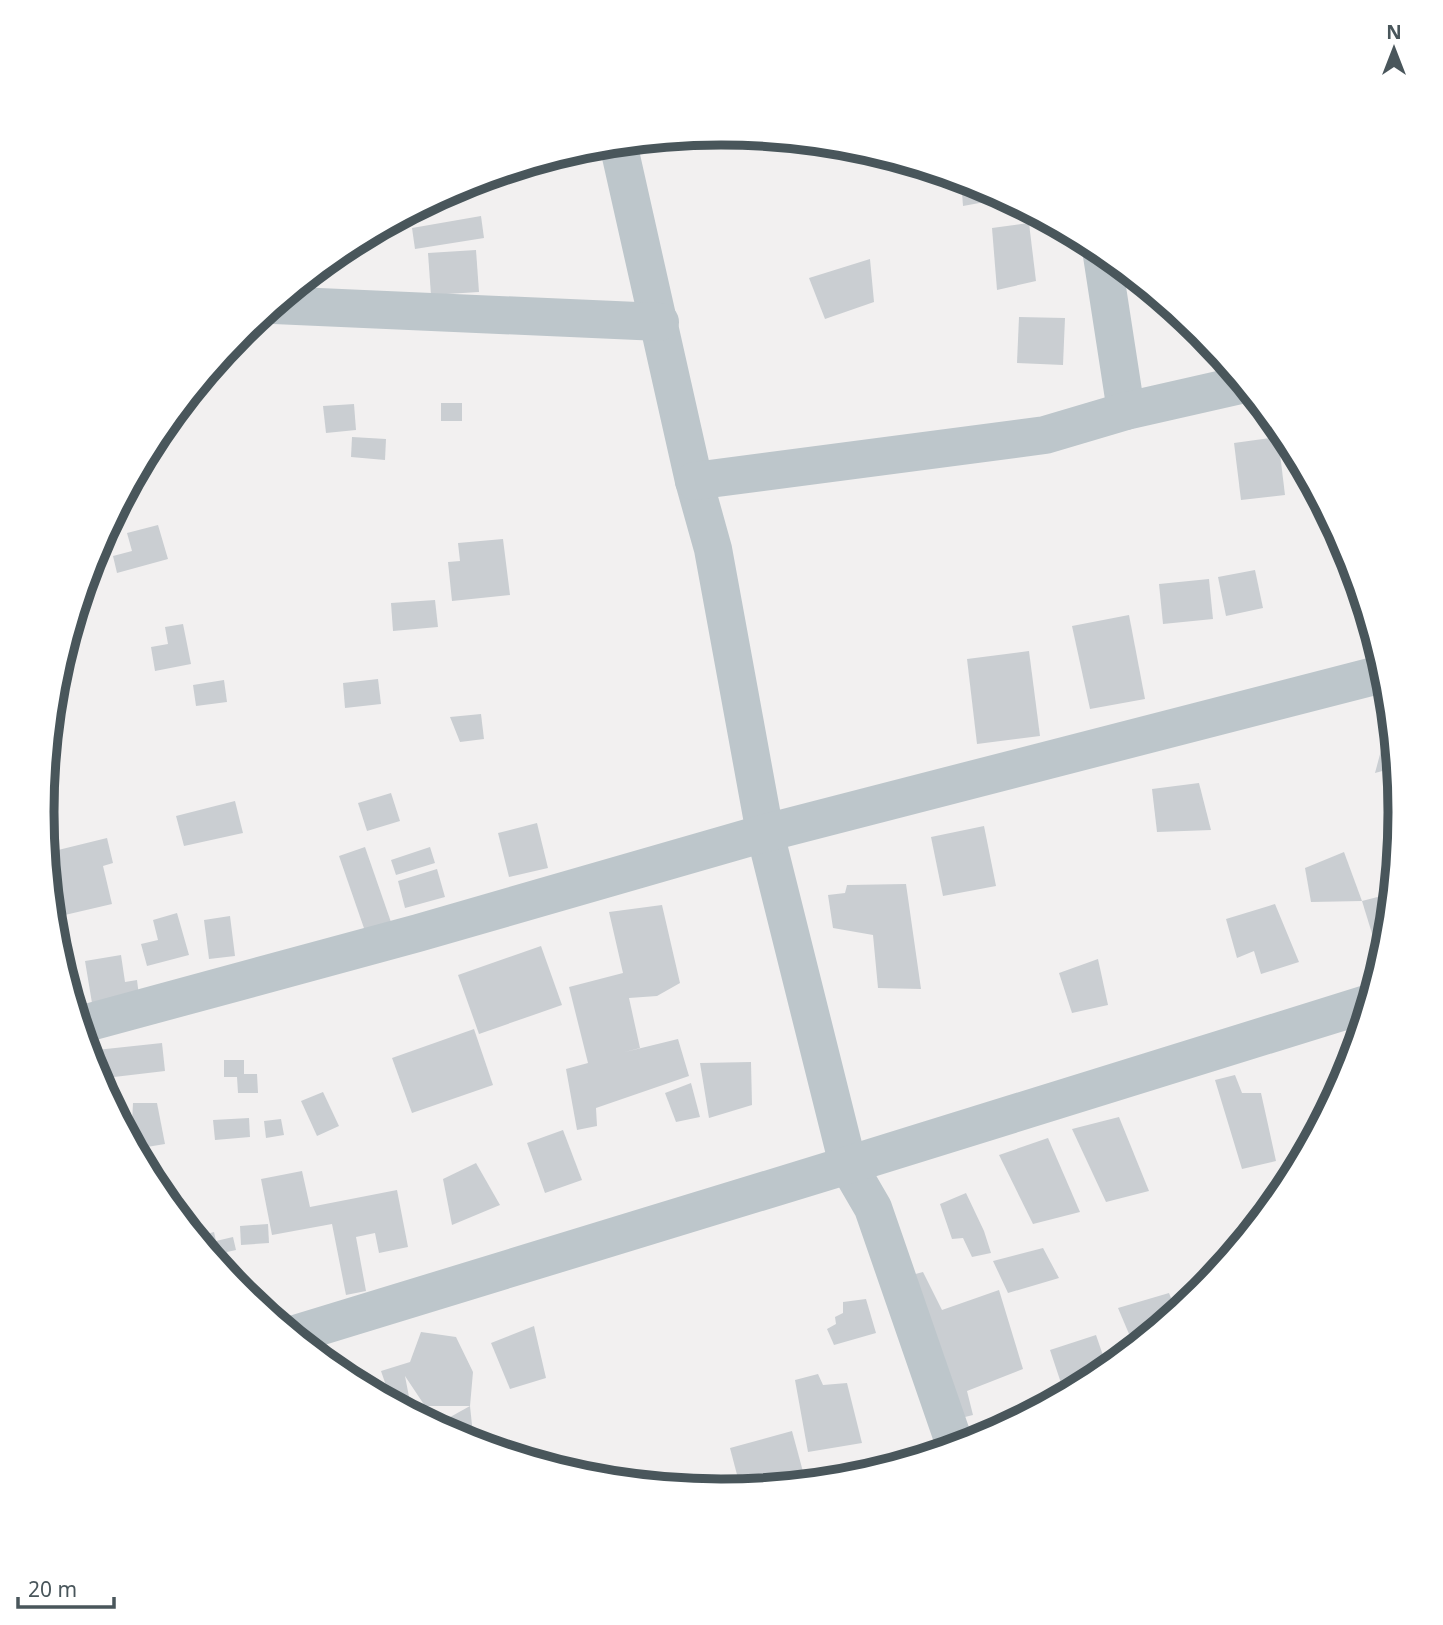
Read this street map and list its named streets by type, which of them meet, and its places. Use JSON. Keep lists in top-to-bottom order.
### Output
{
  "scale_bar": "20 m",
  "north": "top"
}
